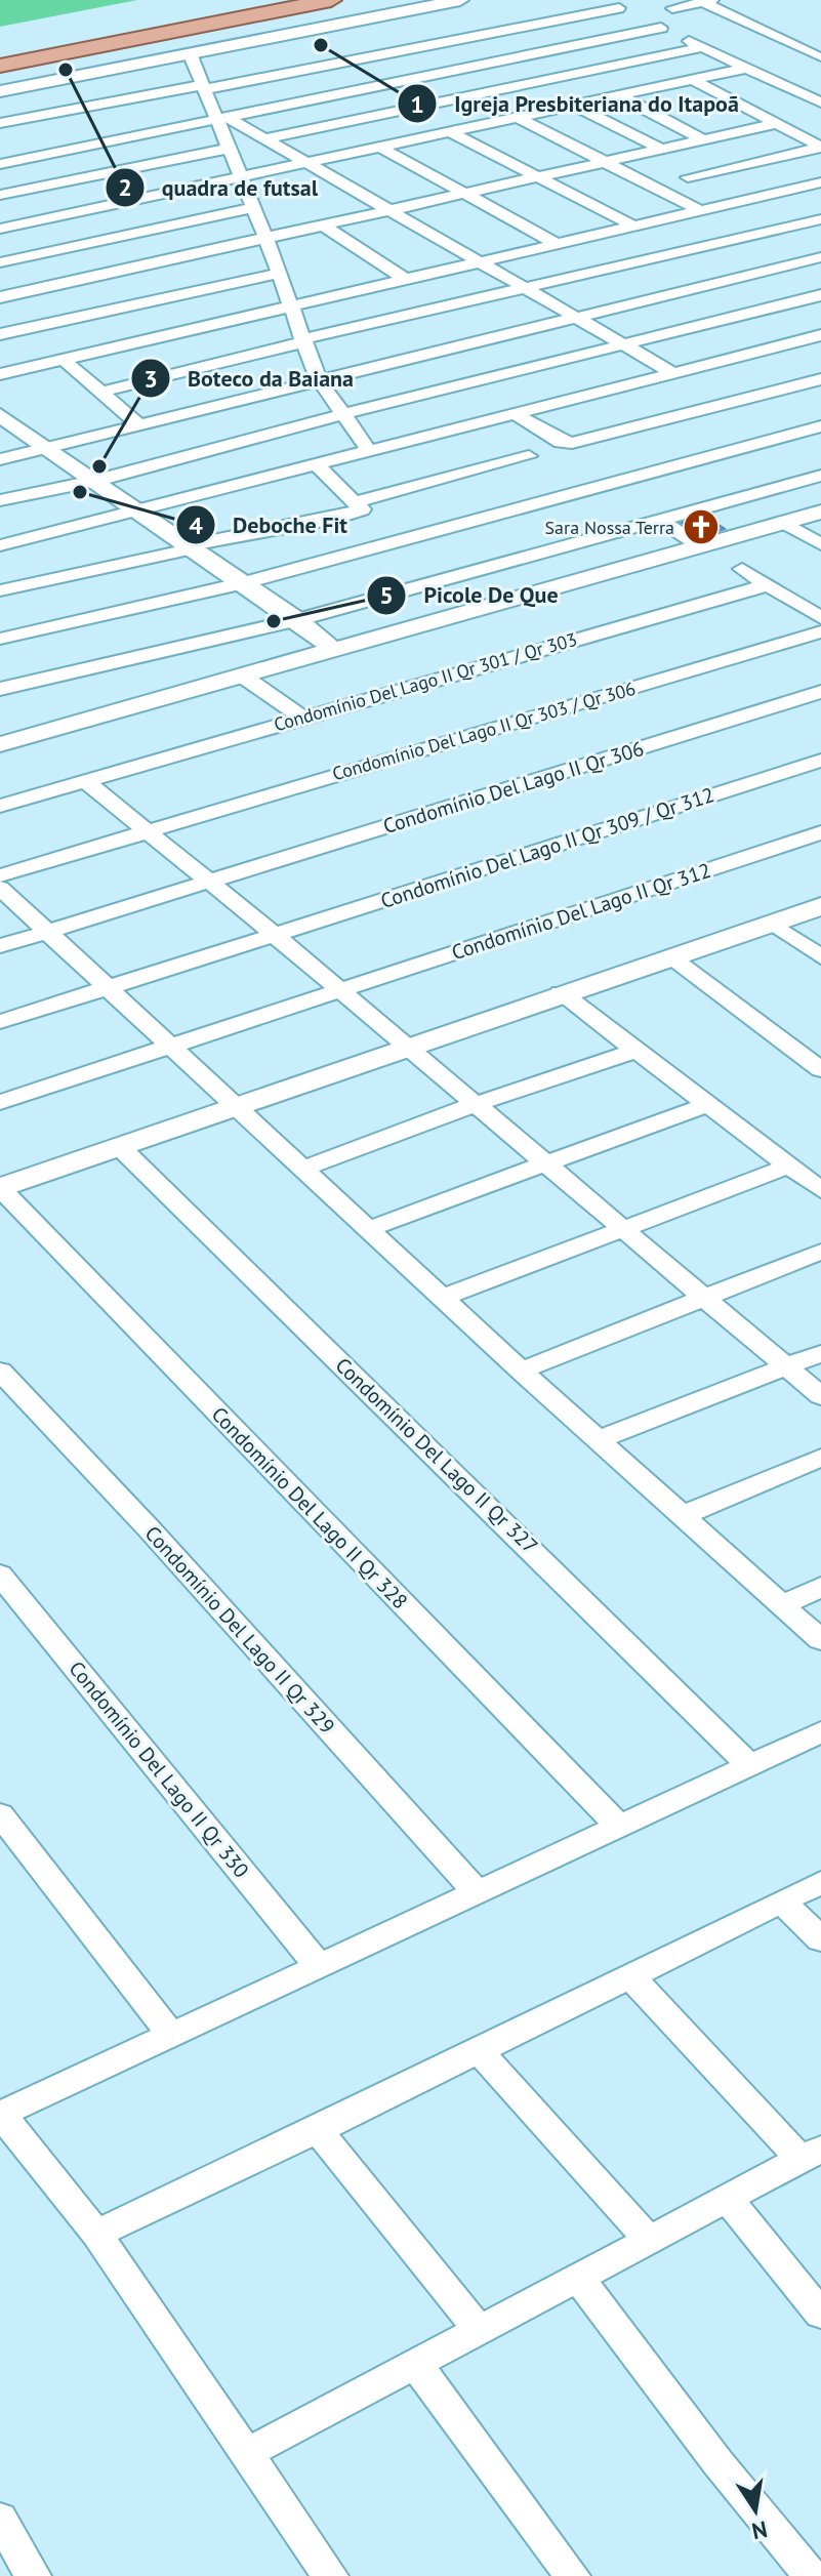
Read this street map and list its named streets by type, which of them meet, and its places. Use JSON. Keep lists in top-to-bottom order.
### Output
{
  "streets": {
    "street": [
      "Condomínio Del Lago II Qr 301 / Qr 303",
      "Condomínio Del Lago II Qr 303 / Qr 306",
      "Condomínio Del Lago II Qr 306",
      "Condomínio Del Lago II Qr 309 / Qr 312",
      "Condomínio Del Lago II Qr 312",
      "Condomínio Del Lago II Qr 327",
      "Condomínio Del Lago II Qr 328",
      "Condomínio Del Lago II Qr 329",
      "Condomínio Del Lago II Qr 330"
    ]
  },
  "places": {
    "other": [
      "Igreja Presbiteriana do Itapoã",
      "quadra de futsal",
      "Boteco da Baiana",
      "Deboche Fit",
      "Picole De Que"
    ],
    "church": ["Sara Nossa Terra"]
  },
  "north": "bottom"
}
